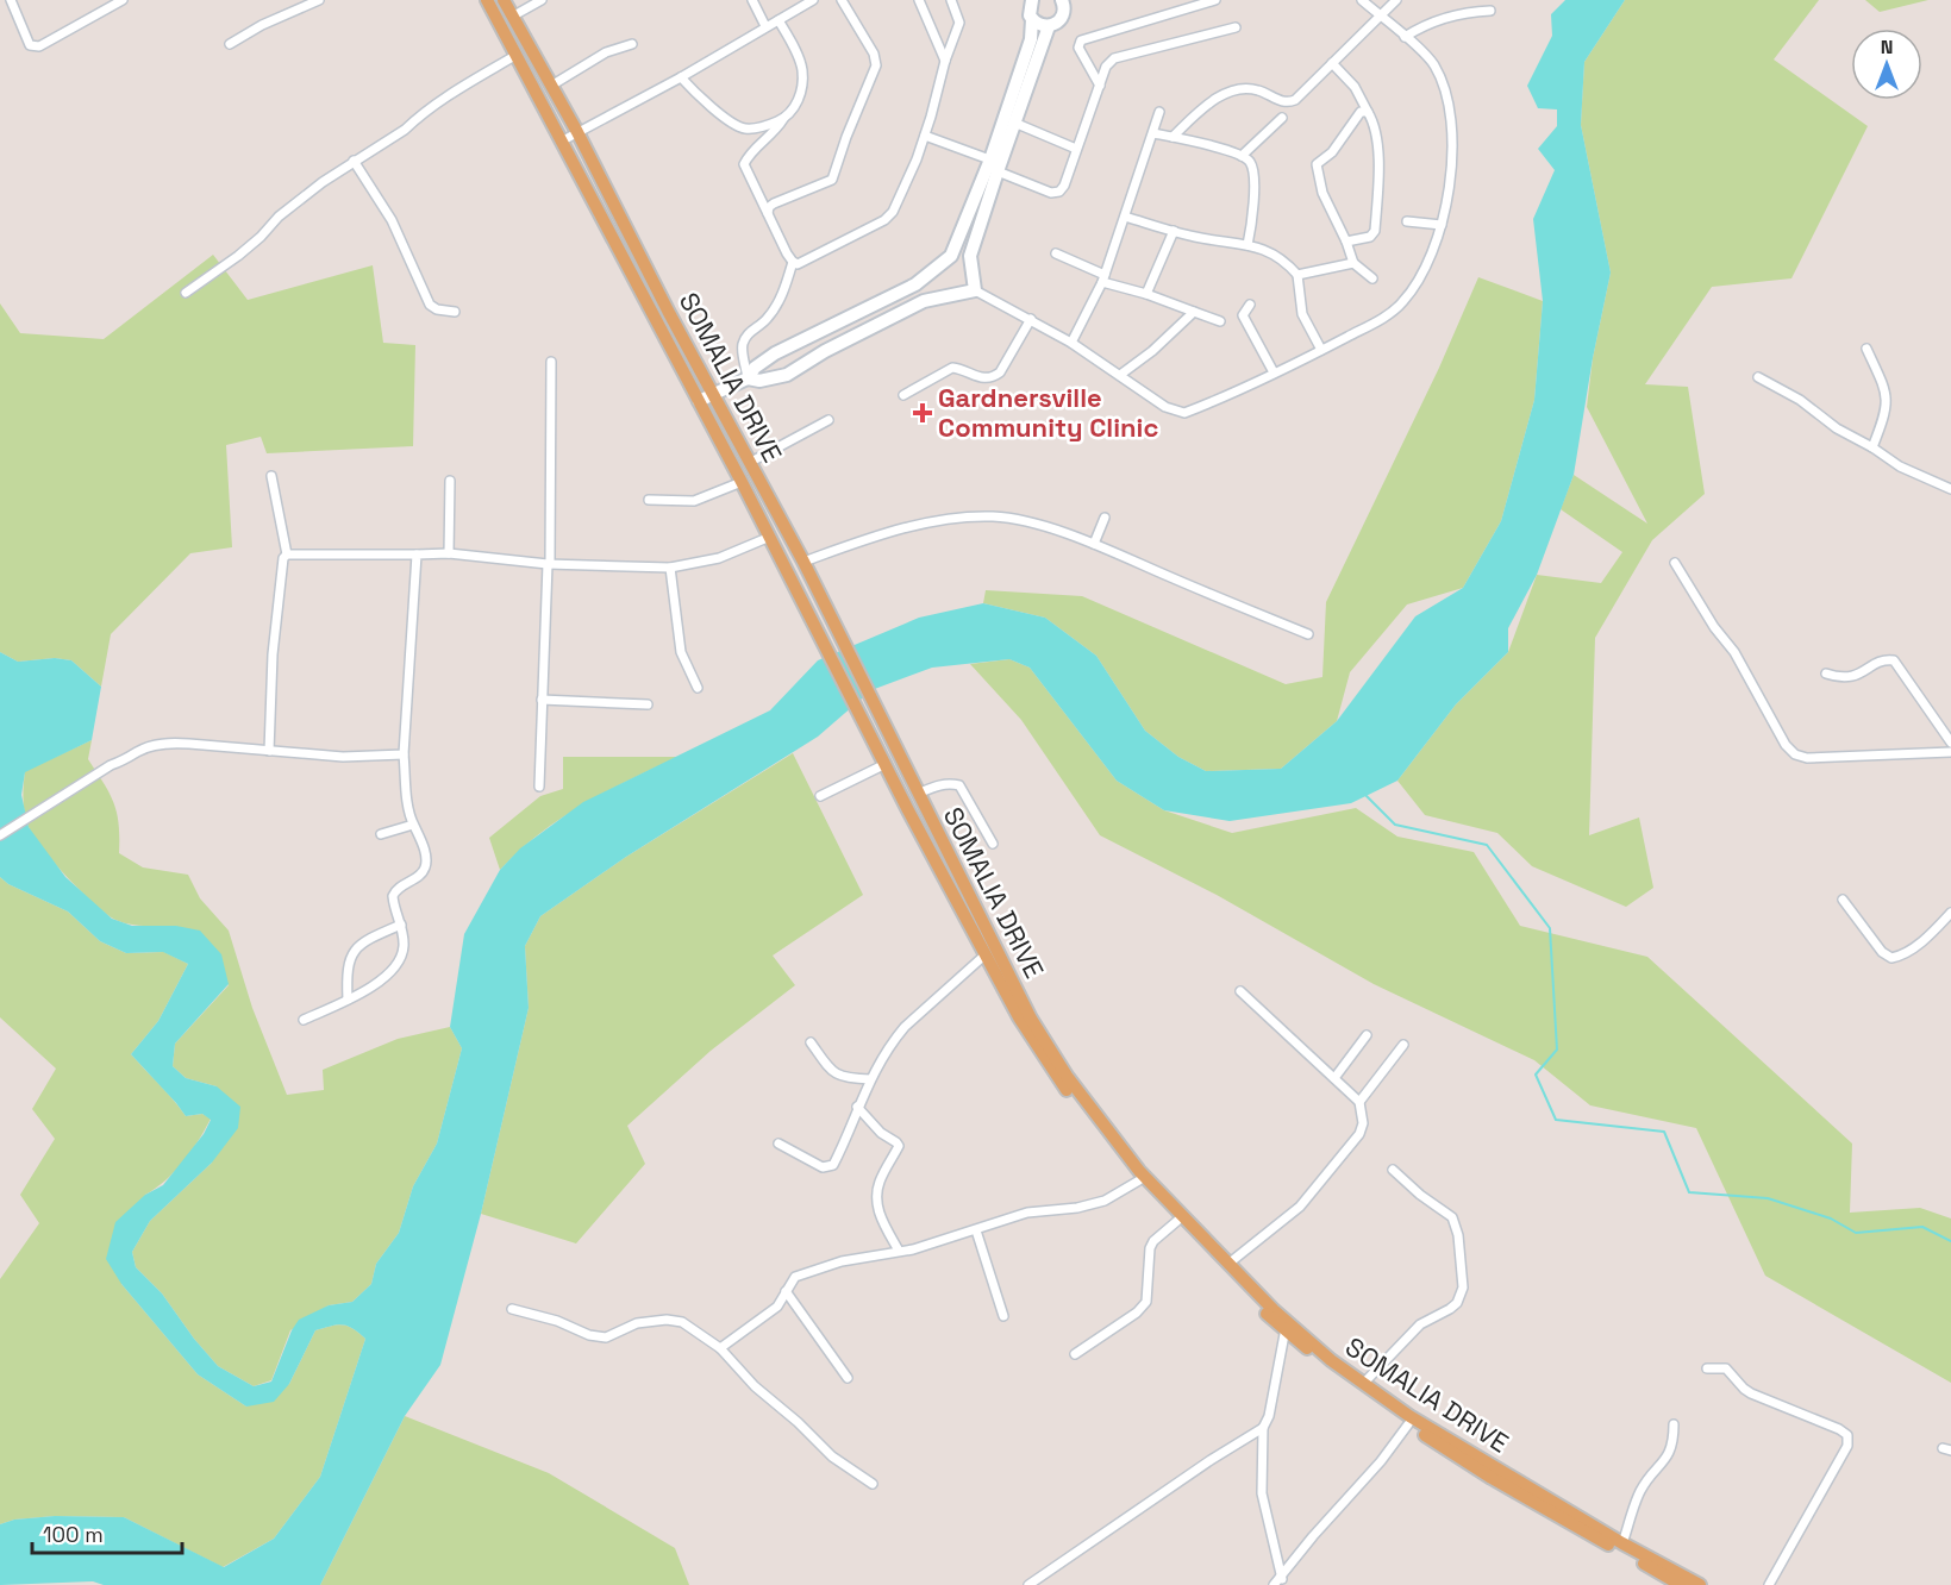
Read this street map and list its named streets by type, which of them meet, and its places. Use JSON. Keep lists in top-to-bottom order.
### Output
{
  "streets": {
    "main road": ["SOMALIA DRIVE"]
  },
  "places": {
    "health": ["Gardnersville Community Clinic"]
  },
  "scale_bar": "100 m",
  "north": "top"
}
